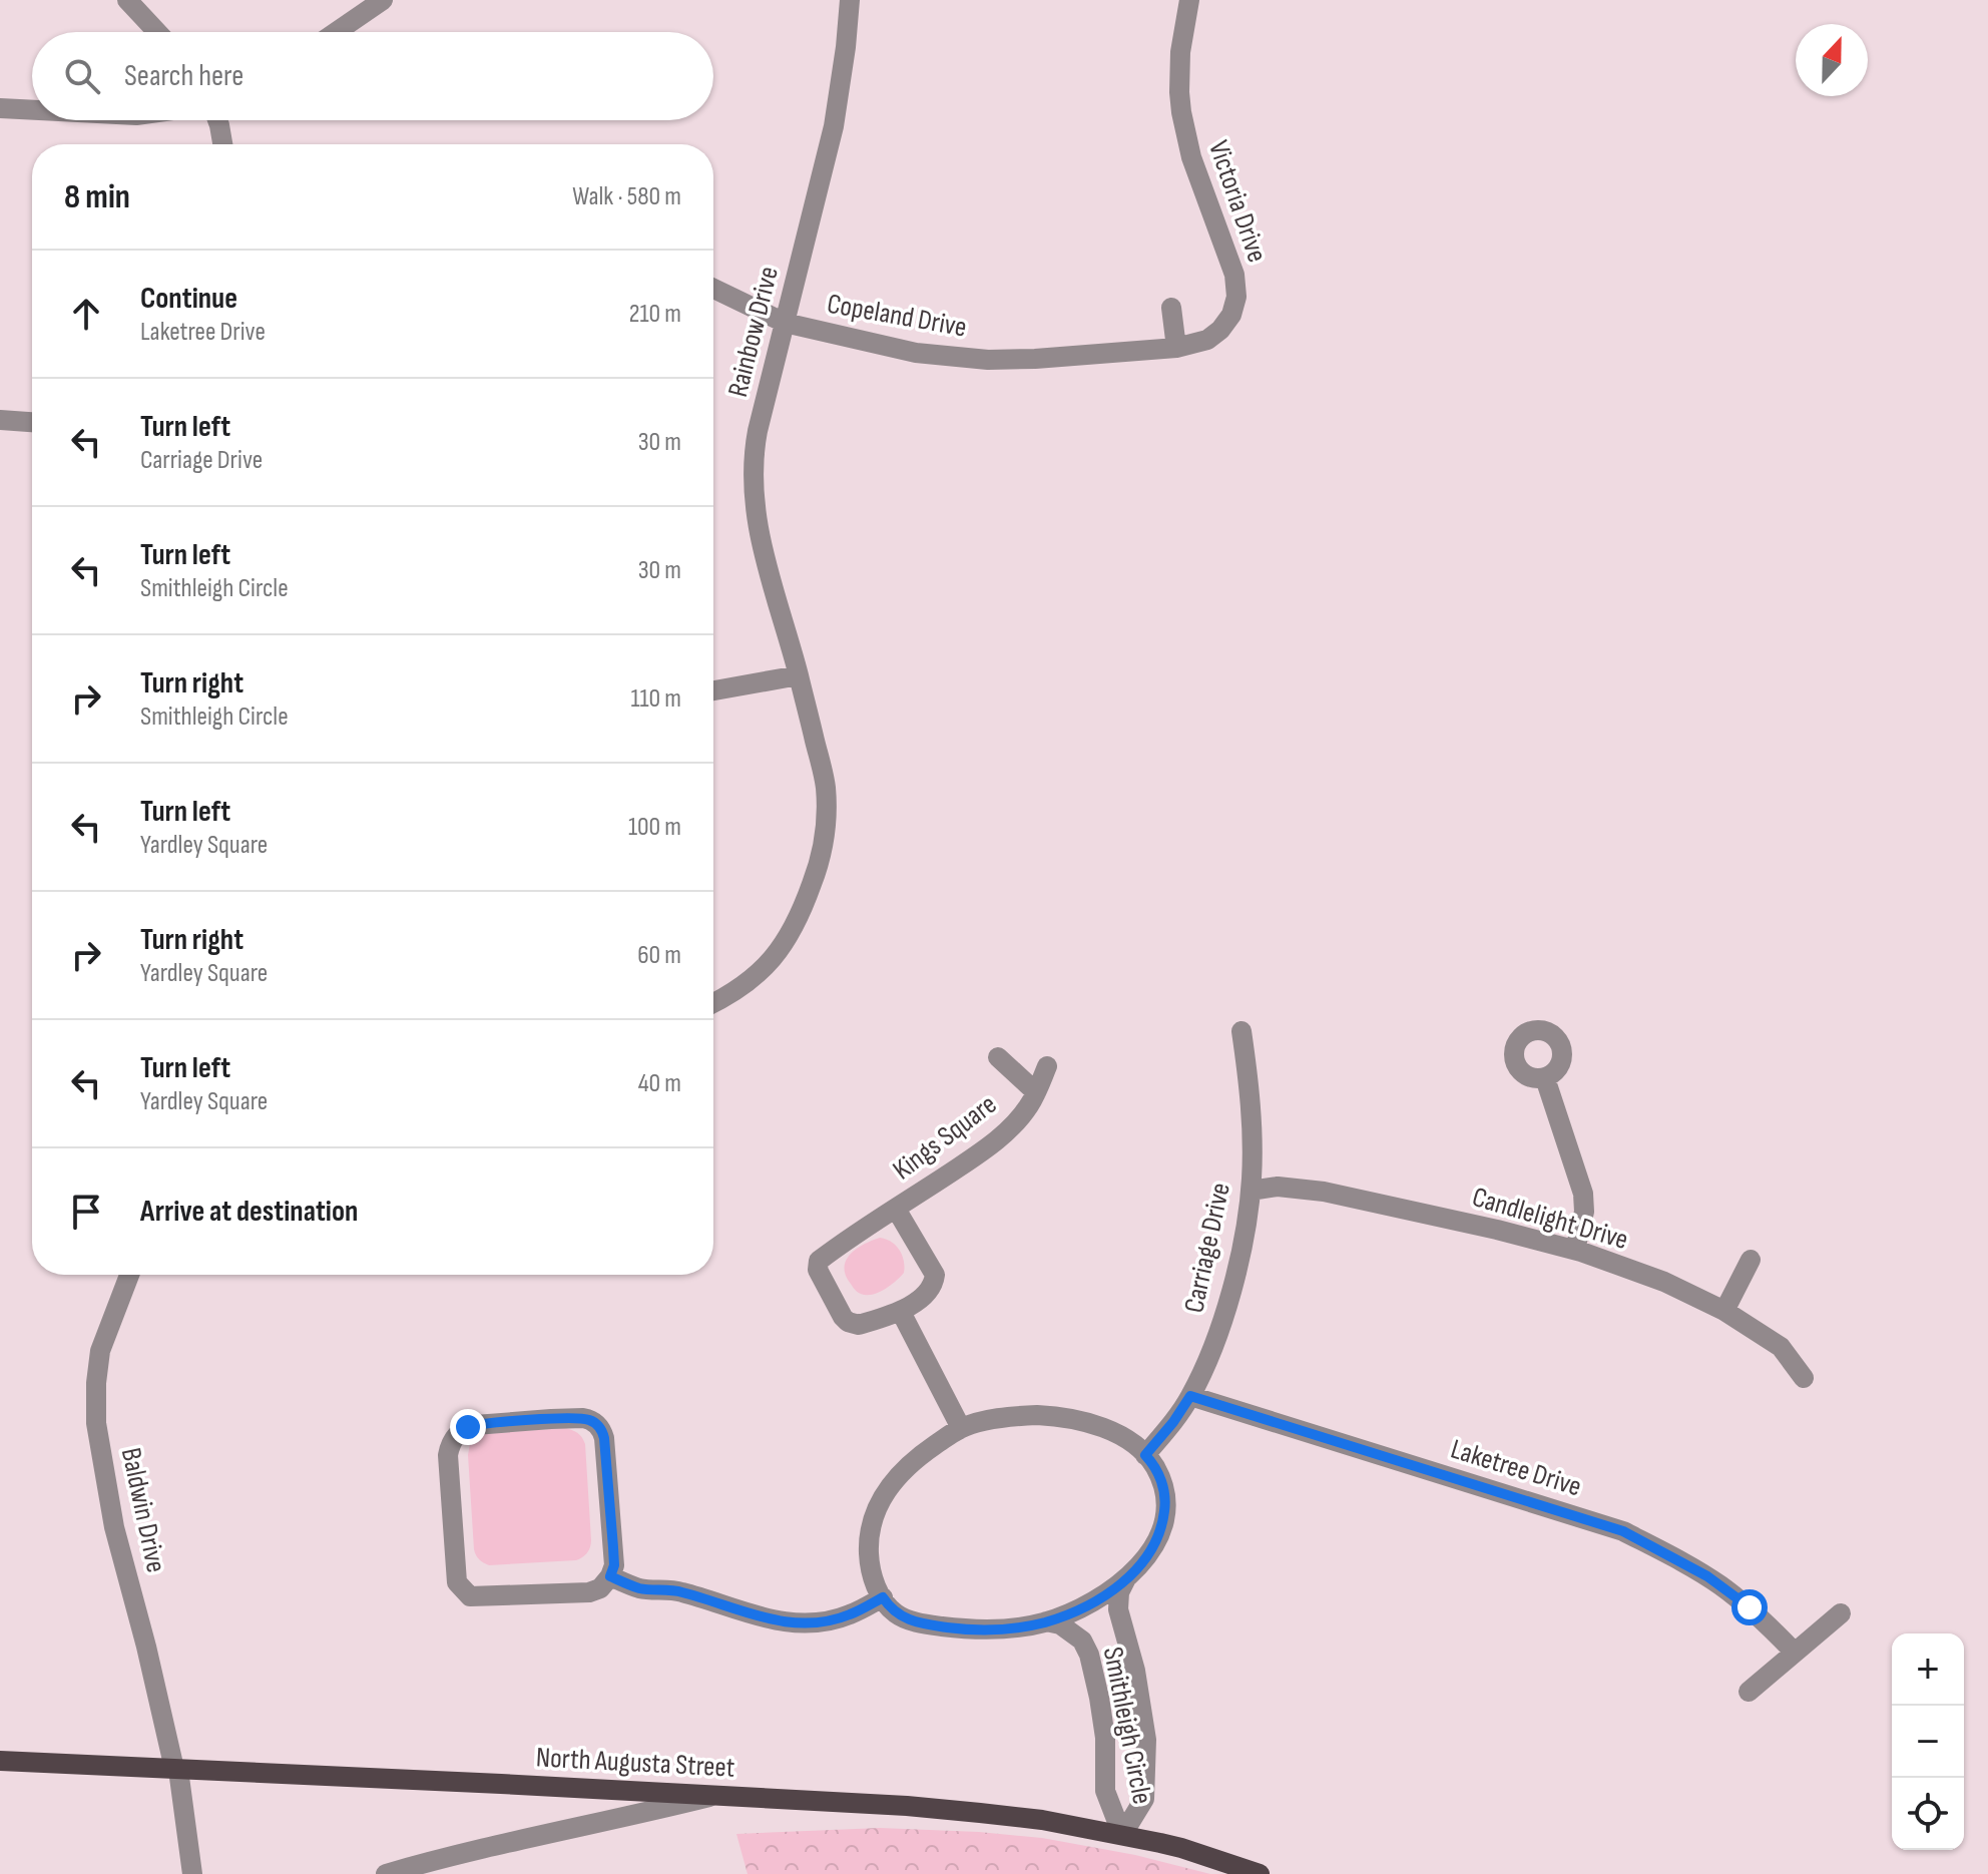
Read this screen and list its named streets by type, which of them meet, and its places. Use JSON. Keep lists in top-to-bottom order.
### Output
{
  "streets": {
    "main road": ["North Augusta Street"],
    "street": [
      "Victoria Drive",
      "Copeland Drive",
      "Rainbow Drive",
      "Kings Square",
      "Candlelight Drive",
      "Carriage Drive",
      "Laketree Drive",
      "Baldwin Drive",
      "Smithleigh Circle"
    ]
  },
  "crossings": [
    ["Victoria Drive", "Copeland Drive"],
    ["Copeland Drive", "Rainbow Drive"],
    ["Candlelight Drive", "Carriage Drive"],
    ["Carriage Drive", "Laketree Drive"],
    ["Carriage Drive", "Smithleigh Circle"],
    ["Baldwin Drive", "North Augusta Street"],
    ["Smithleigh Circle", "North Augusta Street"]
  ],
  "north": "top",
  "page": {
    "search": "Search here",
    "heading": ["8 min", "Walk · 580 m"],
    "list": [
      ["Continue", "Laketree Drive", "210 m"],
      ["Turn left", "Carriage Drive", "30 m"],
      ["Turn left", "Smithleigh Circle", "30 m"],
      ["Turn right", "Smithleigh Circle", "110 m"],
      ["Turn left", "Yardley Square", "100 m"],
      ["Turn right", "Yardley Square", "60 m"],
      ["Turn left", "Yardley Square", "40 m"],
      "Arrive at destination"
    ],
    "map_buttons": ["+", "−"]
  }
}
